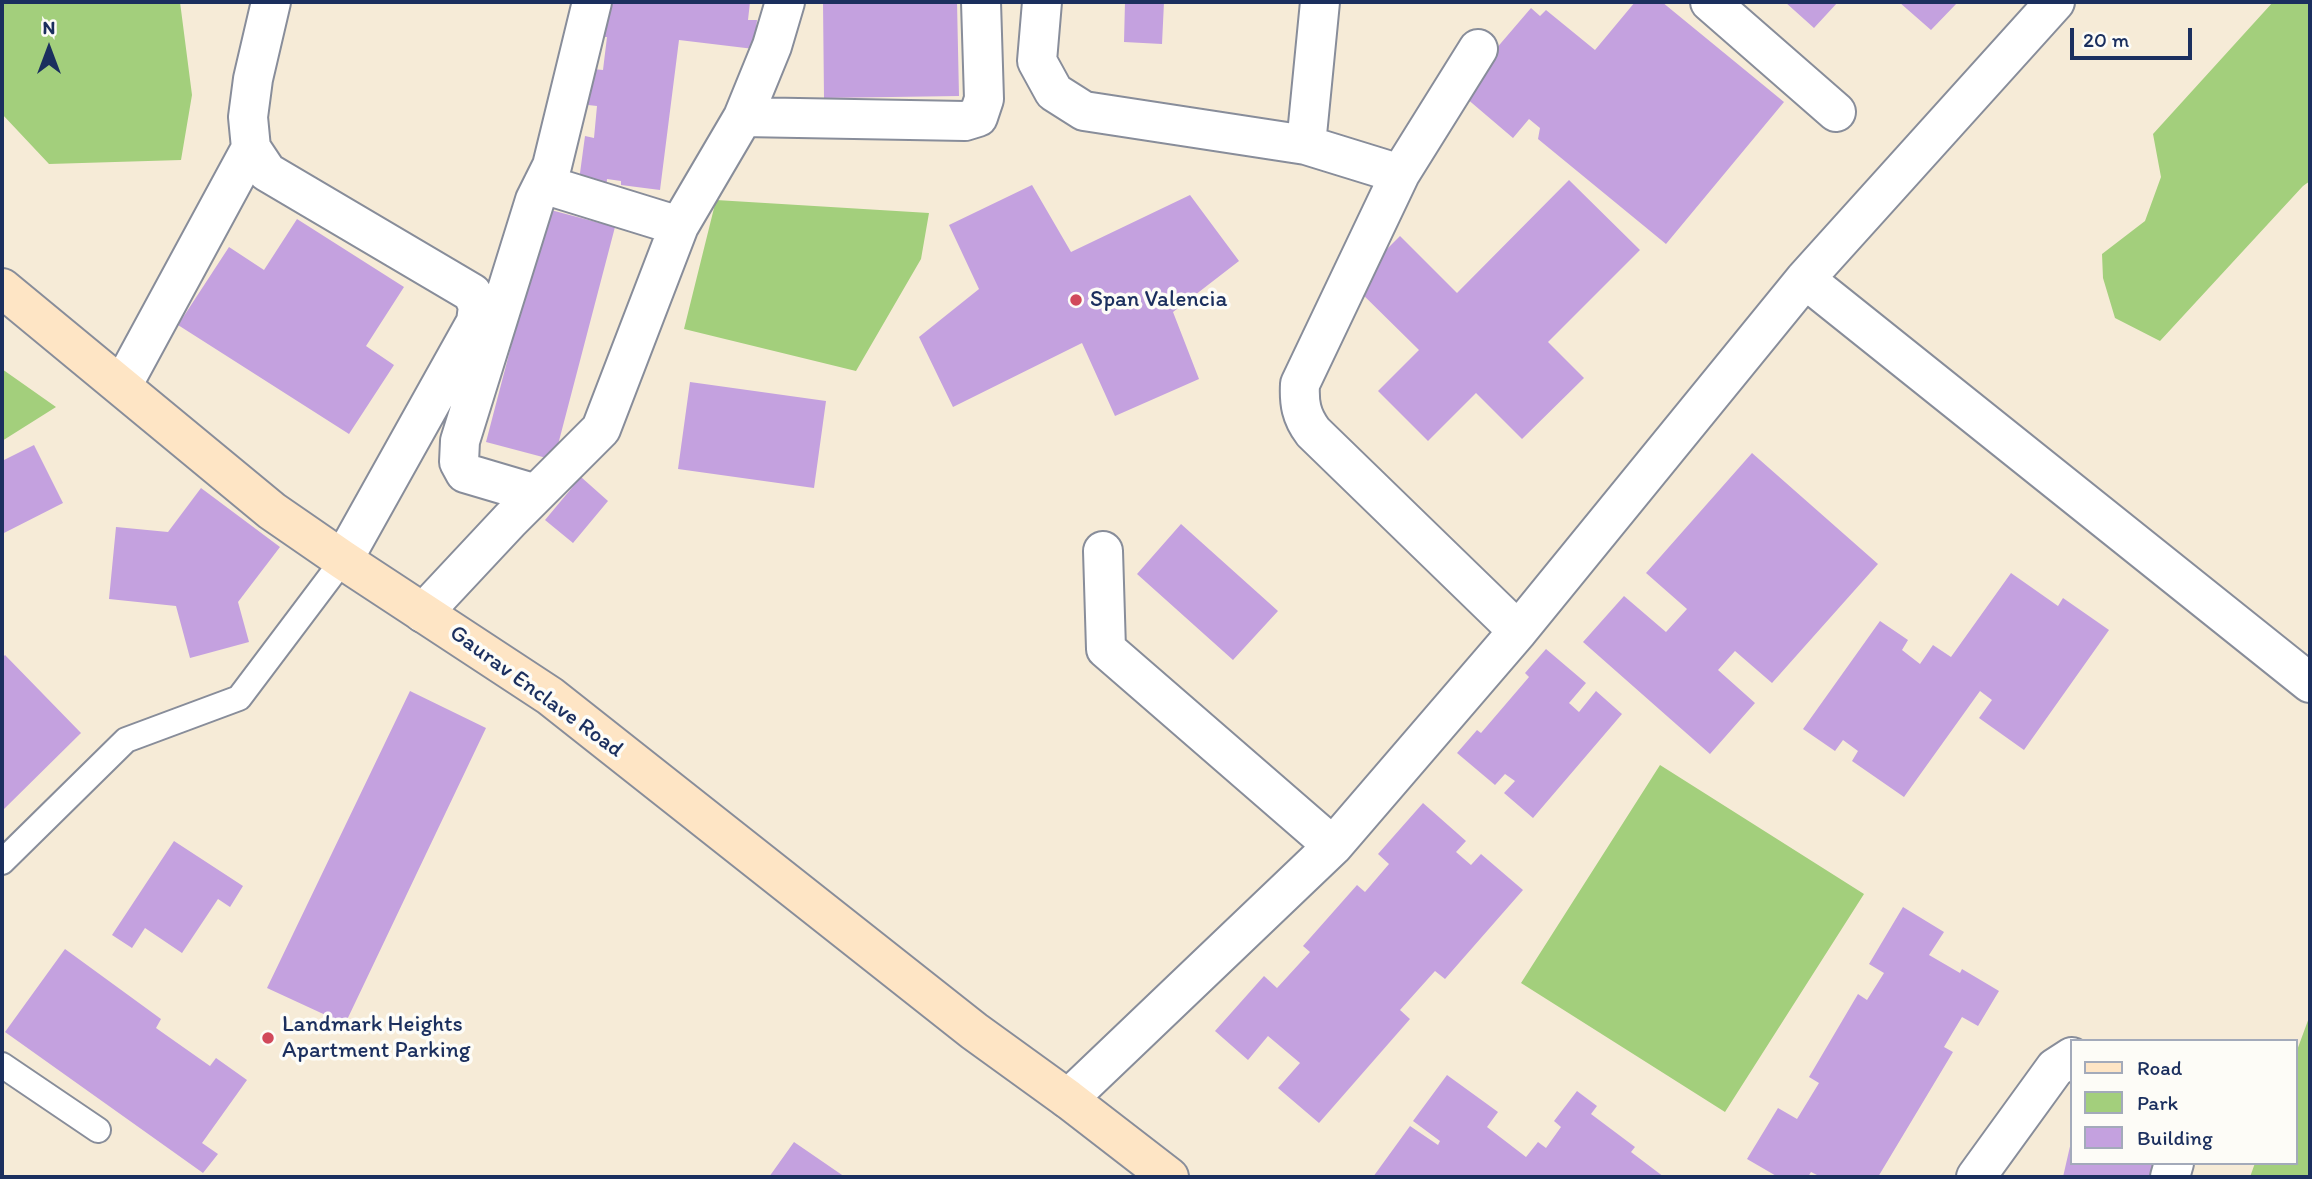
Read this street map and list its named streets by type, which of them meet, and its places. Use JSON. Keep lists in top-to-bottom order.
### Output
{
  "streets": {
    "street": ["Gaurav Enclave Road"]
  },
  "places": ["Span Valencia", "Landmark Heights Apartment Parking"],
  "legend": ["Road", "Park", "Building"],
  "scale_bar": "20 m",
  "north": "top"
}
